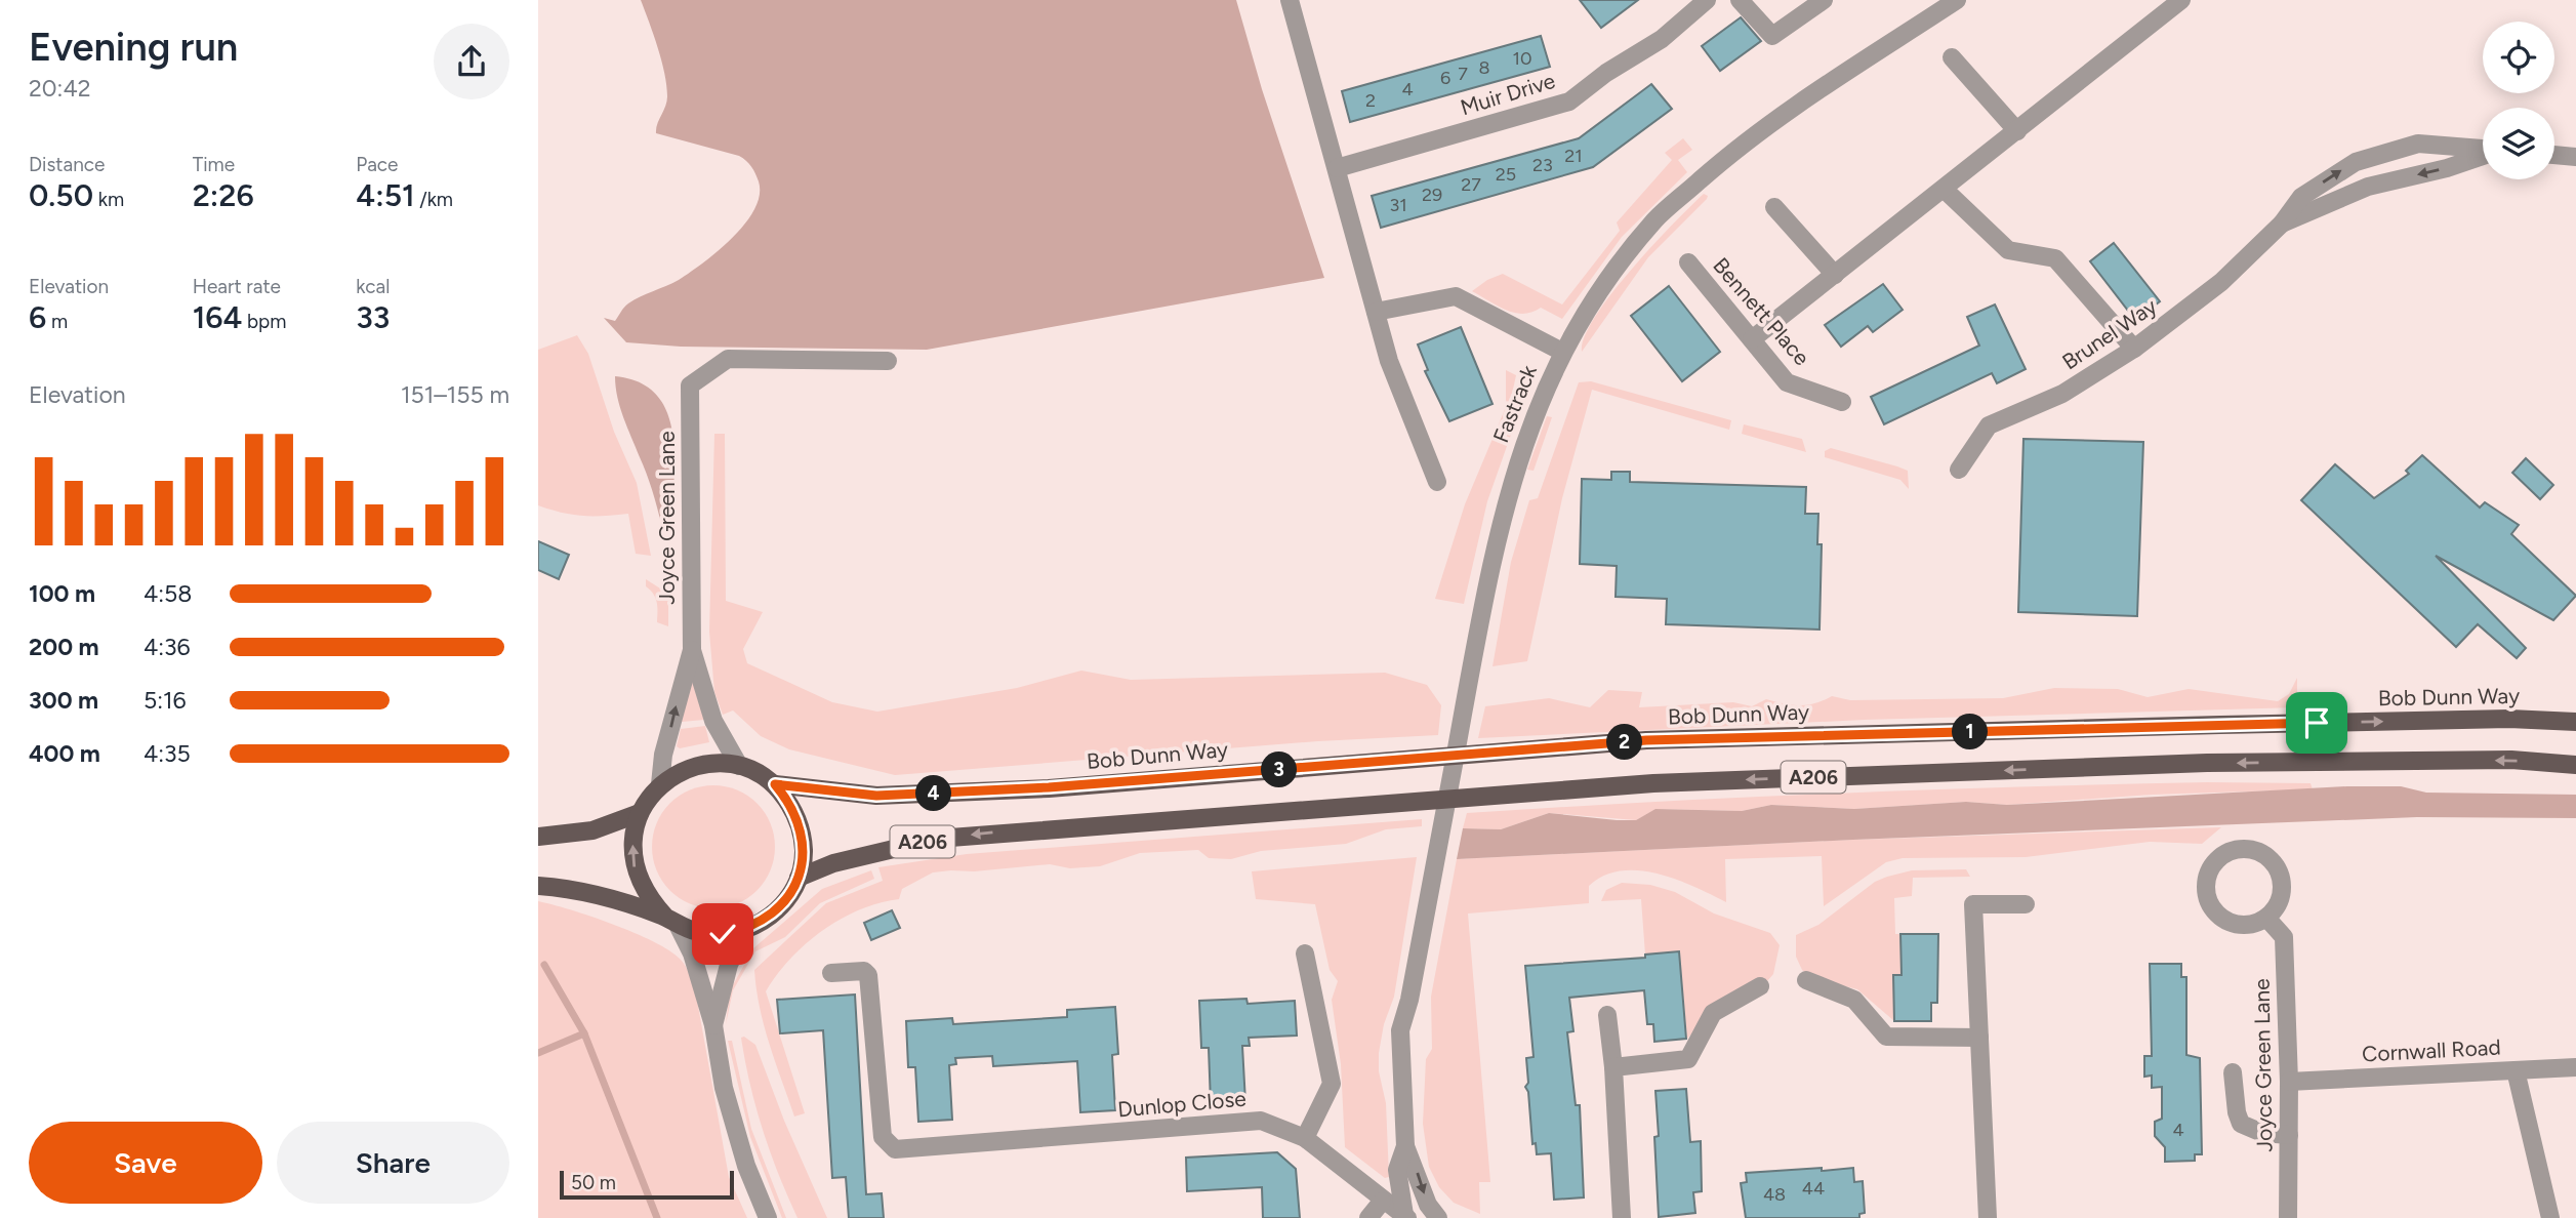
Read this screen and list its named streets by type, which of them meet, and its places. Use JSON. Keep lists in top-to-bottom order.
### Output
{
  "streets": {
    "main road": ["Bob Dunn Way", "A206"],
    "street": [
      "Muir Drive",
      "Bennett Place",
      "Brunel Way",
      "Fastrack",
      "Joyce Green Lane",
      "Cornwall Road",
      "Dunlop Close"
    ]
  },
  "crossings": [
    ["Joyce Green Lane", "Bob Dunn Way"],
    ["Joyce Green Lane", "A206"],
    ["Joyce Green Lane", "Cornwall Road"],
    ["Bob Dunn Way", "A206"]
  ],
  "house_numbers": [
    "10",
    "8",
    "7",
    "6",
    "4",
    "2",
    "21",
    "23",
    "25",
    "27",
    "29",
    "31",
    "4",
    "44",
    "48"
  ],
  "scale_bar": "50 m",
  "page": {
    "heading": ["Evening run", "20:42"],
    "stats": [
      ["Distance", "0.50 km"],
      ["Time", "2:26"],
      ["Pace", "4:51 /km"],
      ["Elevation", "6 m"],
      ["Heart rate", "164 bpm"],
      ["kcal", "33"]
    ],
    "chart": ["Elevation", "151–155 m"],
    "list": [
      {
        "name": "100 m",
        "note": "4:58"
      },
      {
        "name": "200 m",
        "note": "4:36"
      },
      {
        "name": "300 m",
        "note": "5:16"
      },
      {
        "name": "400 m",
        "note": "4:35"
      }
    ],
    "pins": [
      "1",
      "2",
      "3",
      "4"
    ],
    "buttons": ["Save", "Share"],
    "scale": "50 m"
  }
}
